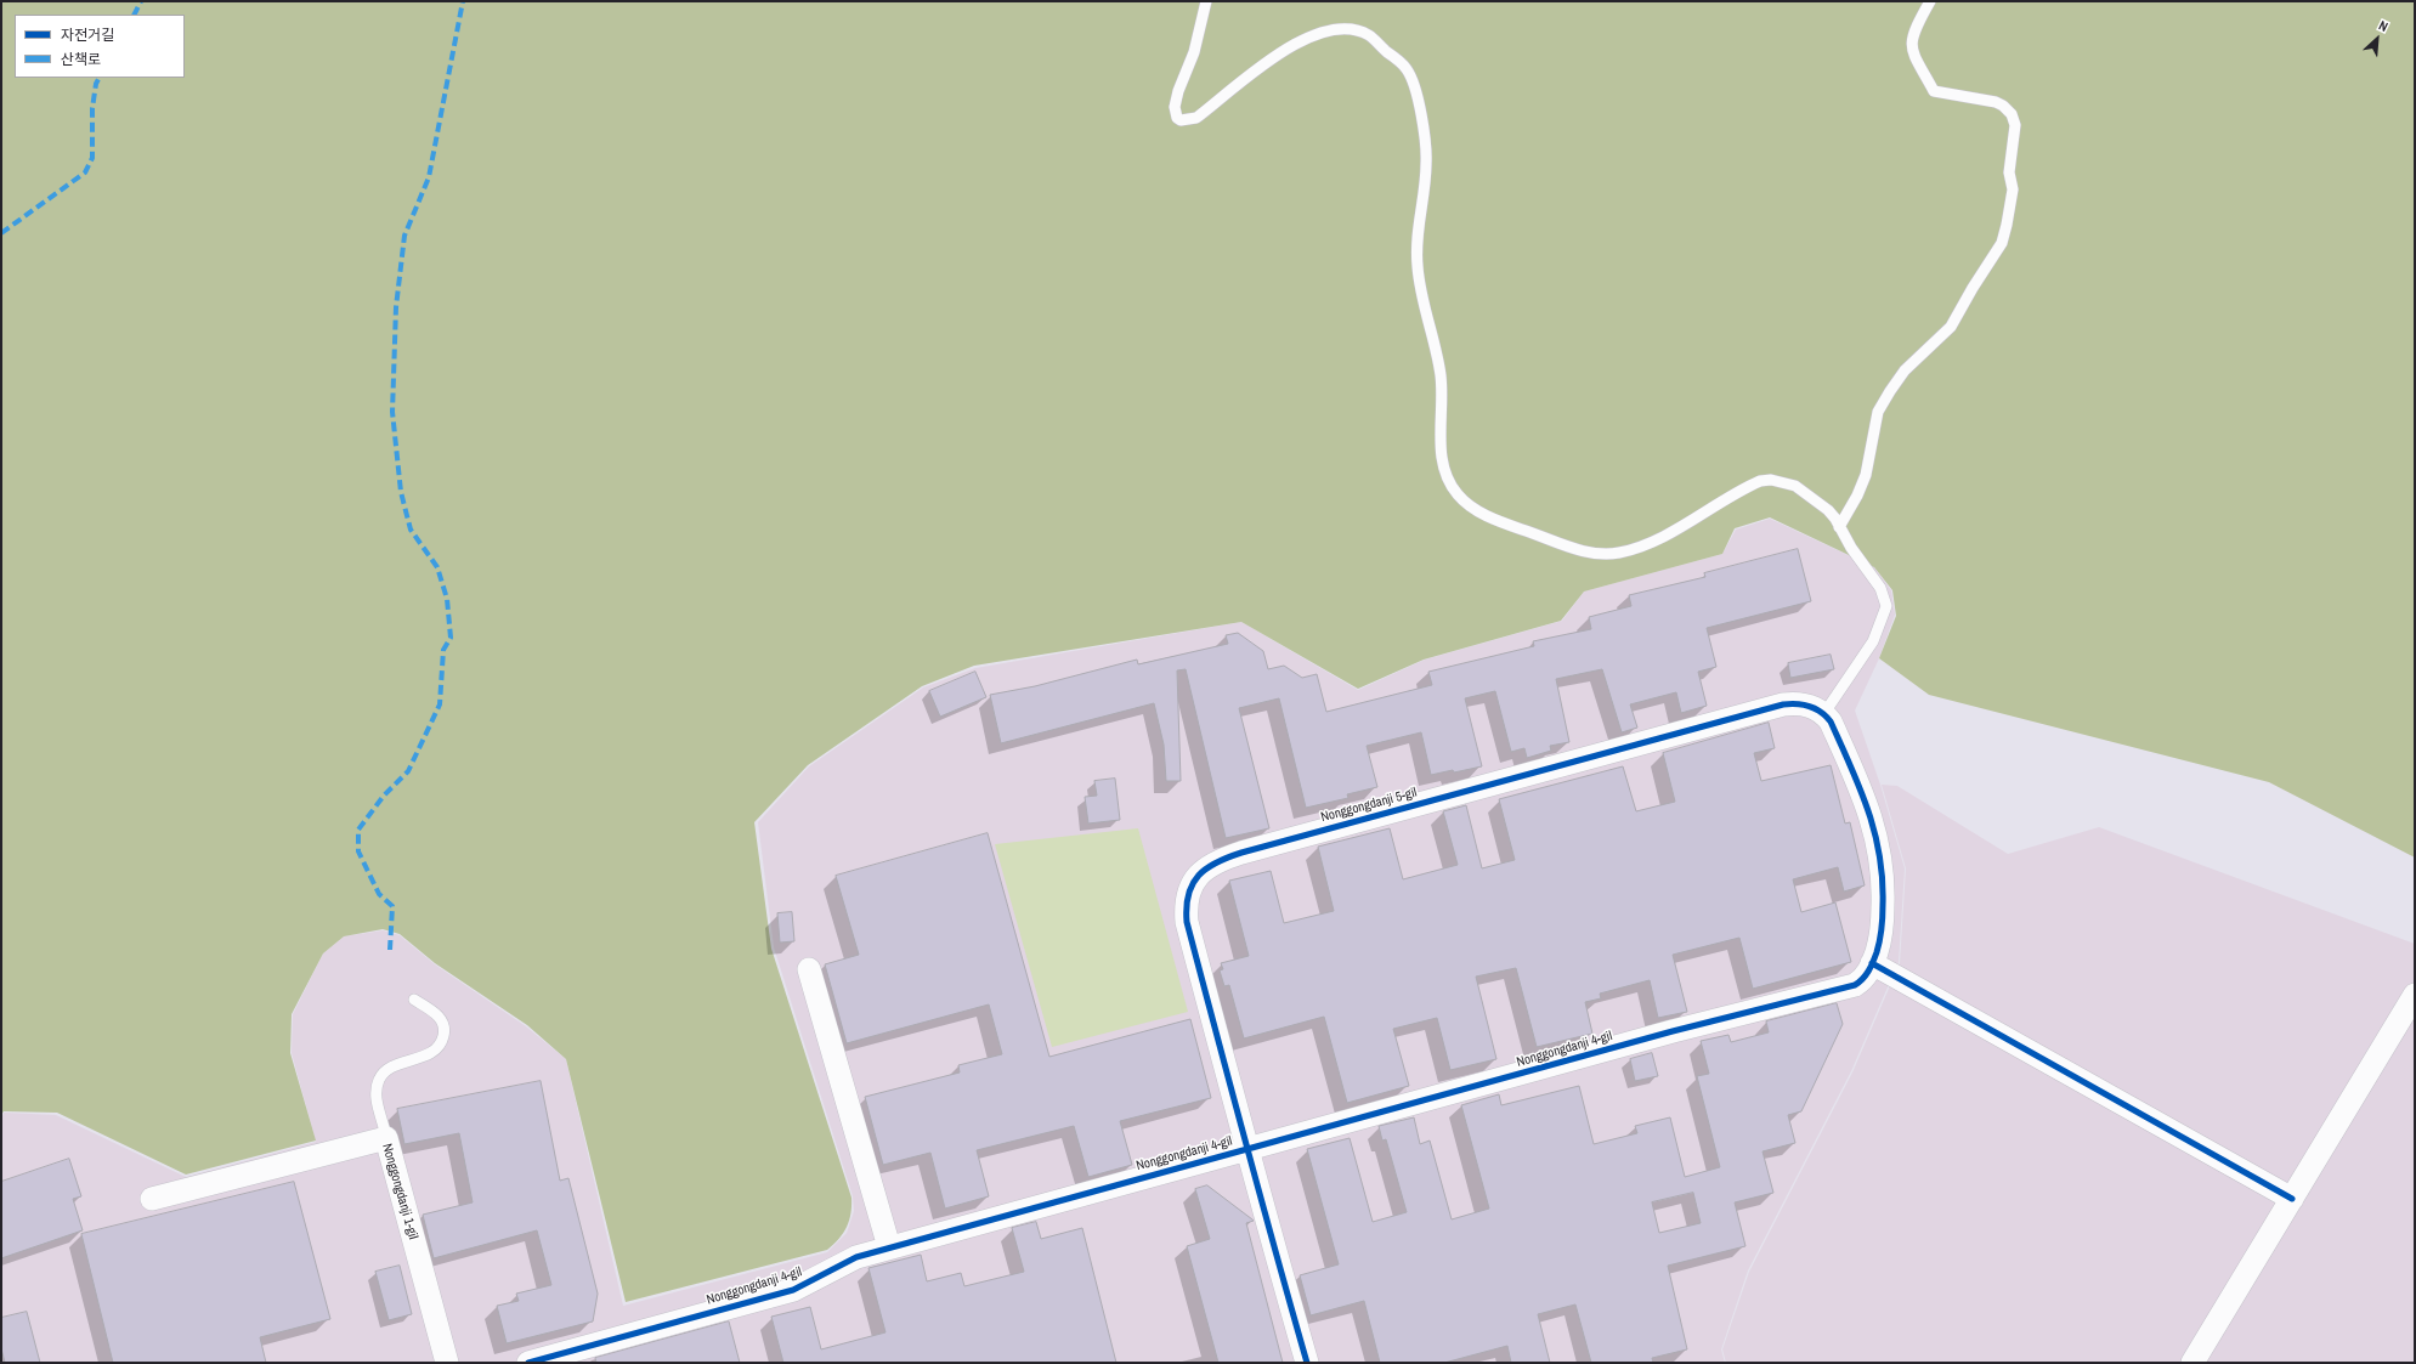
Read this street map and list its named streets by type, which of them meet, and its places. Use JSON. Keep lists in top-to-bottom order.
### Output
{
  "streets": {
    "street": ["Nonggongdanji 5-gil", "Nonggongdanji 4-gil", "Nonggongdanji 1-gil"]
  },
  "crossings": [
    ["Nonggongdanji 5-gil", "Nonggongdanji 4-gil"]
  ],
  "legend": ["자전거길", "산책로"],
  "north": "top right"
}
